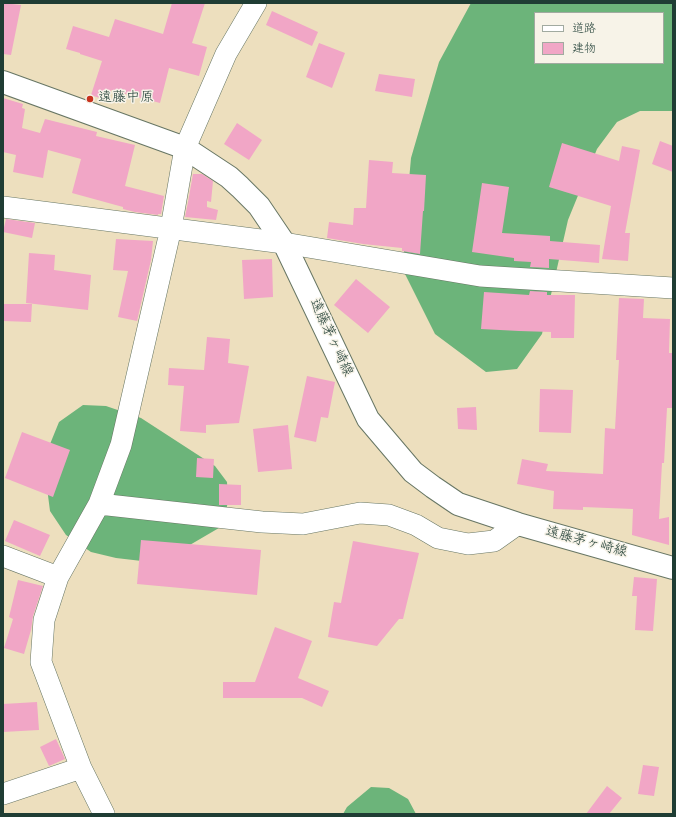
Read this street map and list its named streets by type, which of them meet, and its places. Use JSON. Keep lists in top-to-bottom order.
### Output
{
  "streets": {
    "main road": ["遠藤茅ヶ崎線"]
  },
  "places": ["遠藤中原"],
  "legend": ["道路", "建物"]
}
